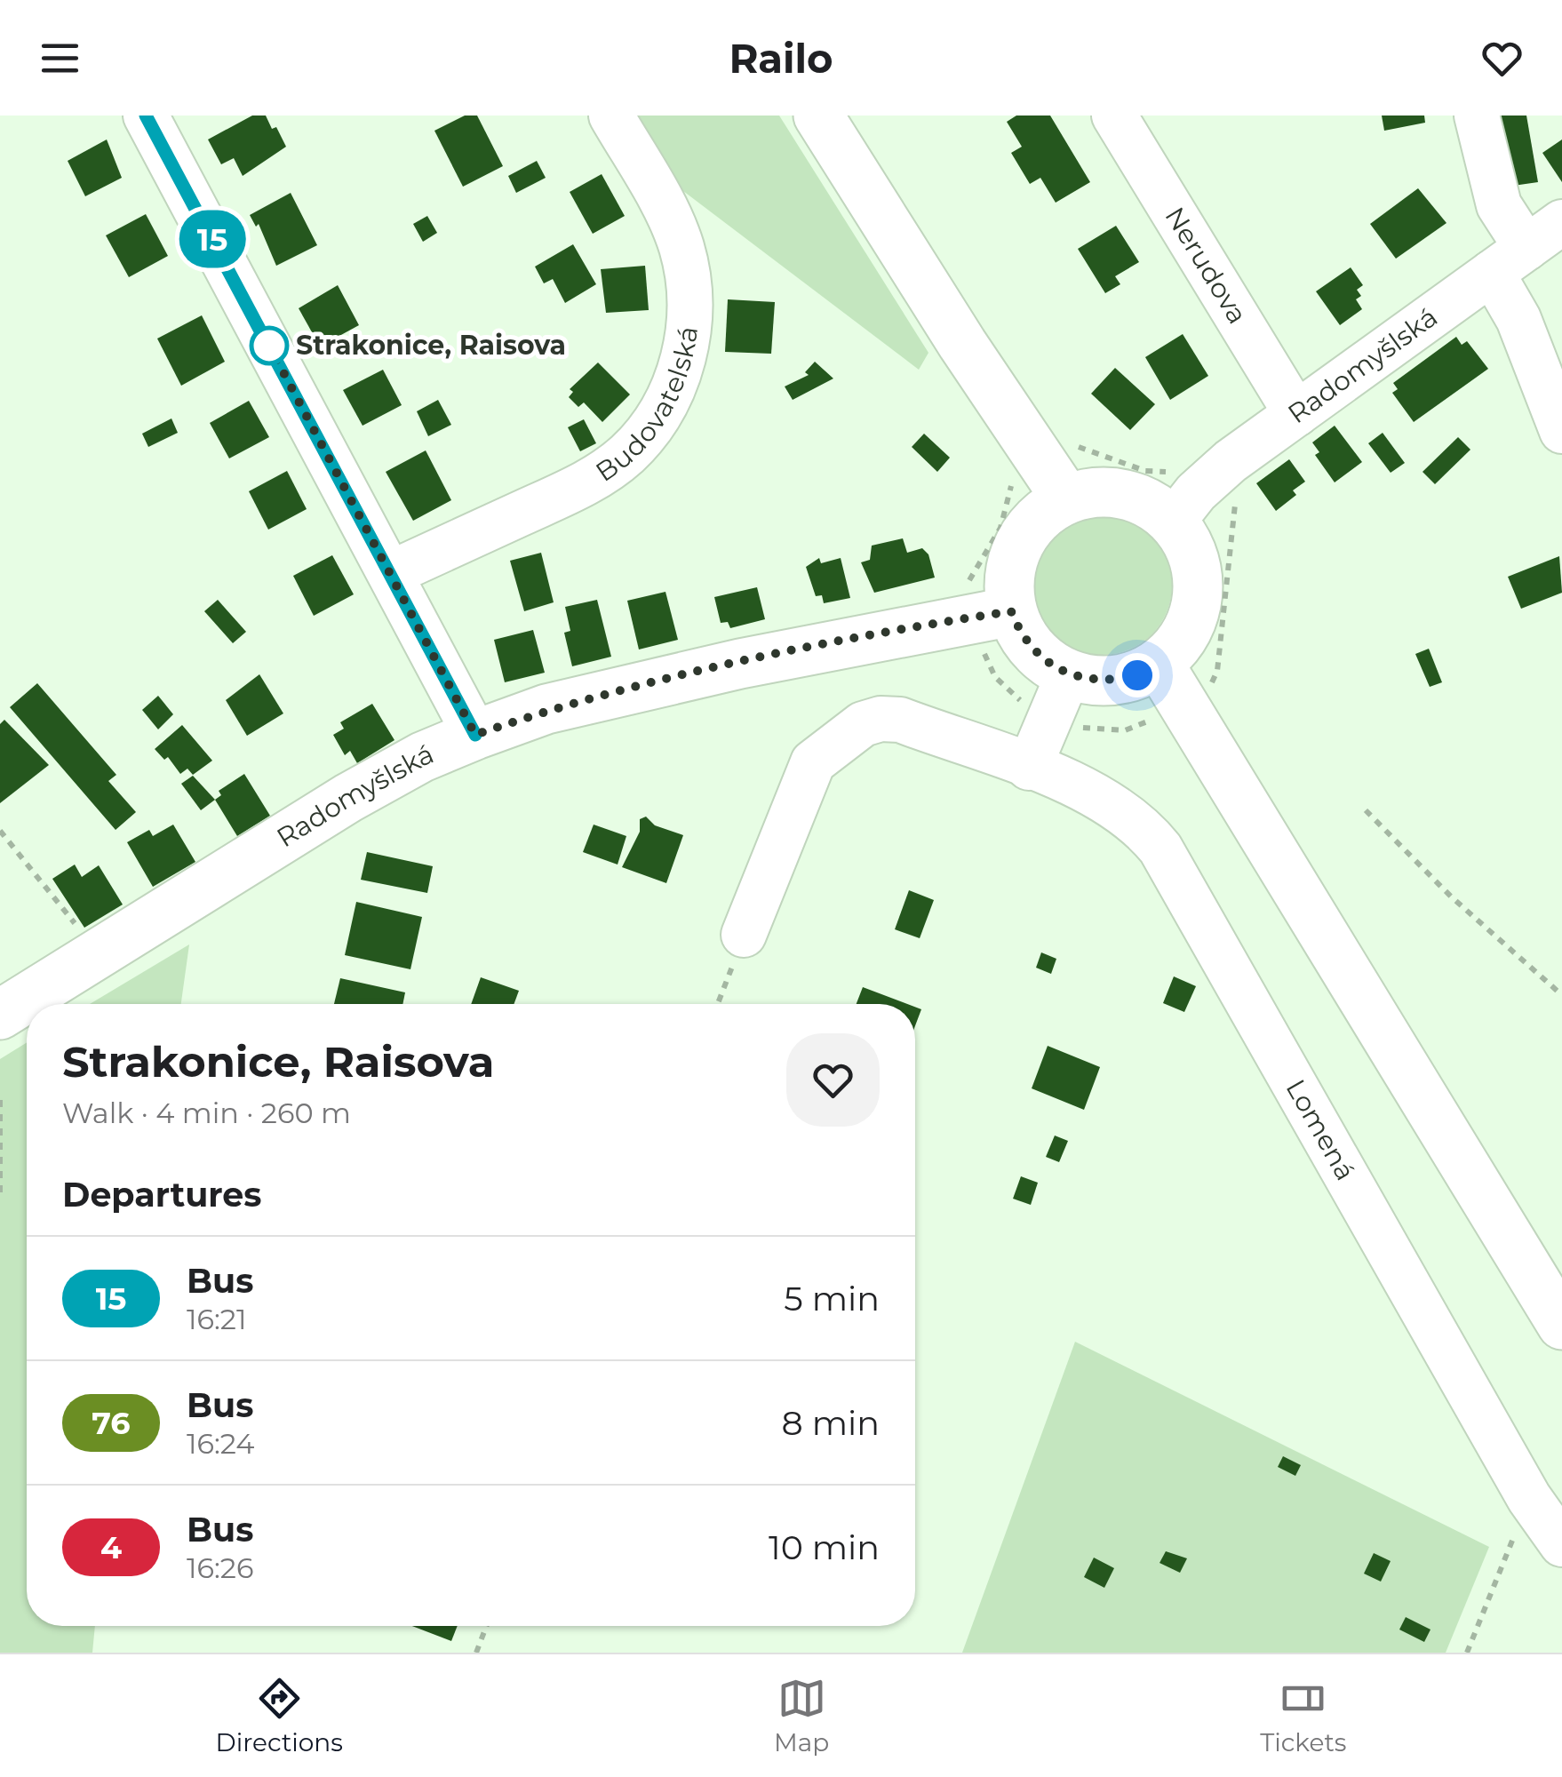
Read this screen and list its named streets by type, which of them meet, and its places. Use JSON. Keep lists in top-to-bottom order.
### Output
{
  "streets": {
    "main road": ["Radomyšlská"],
    "street": ["Nerudova", "Budovatelská", "Lomená"]
  },
  "crossings": [
    ["Nerudova", "Radomyšlská"]
  ],
  "places": ["Strakonice, Raisova"],
  "lines": ["bus line 15"],
  "page": {
    "header": "Railo",
    "on_map": "15",
    "heading": [
      ["Strakonice, Raisova", "Walk · 4 min · 260 m"],
      "Departures"
    ],
    "list": [
      {
        "mark": "15",
        "name": "Bus",
        "note": "16:21",
        "value": "5 min"
      },
      {
        "mark": "76",
        "name": "Bus",
        "note": "16:24",
        "value": "8 min"
      },
      {
        "mark": "4",
        "name": "Bus",
        "note": "16:26",
        "value": "10 min"
      }
    ],
    "tabs": ["Directions", "Map", "Tickets"]
  }
}
